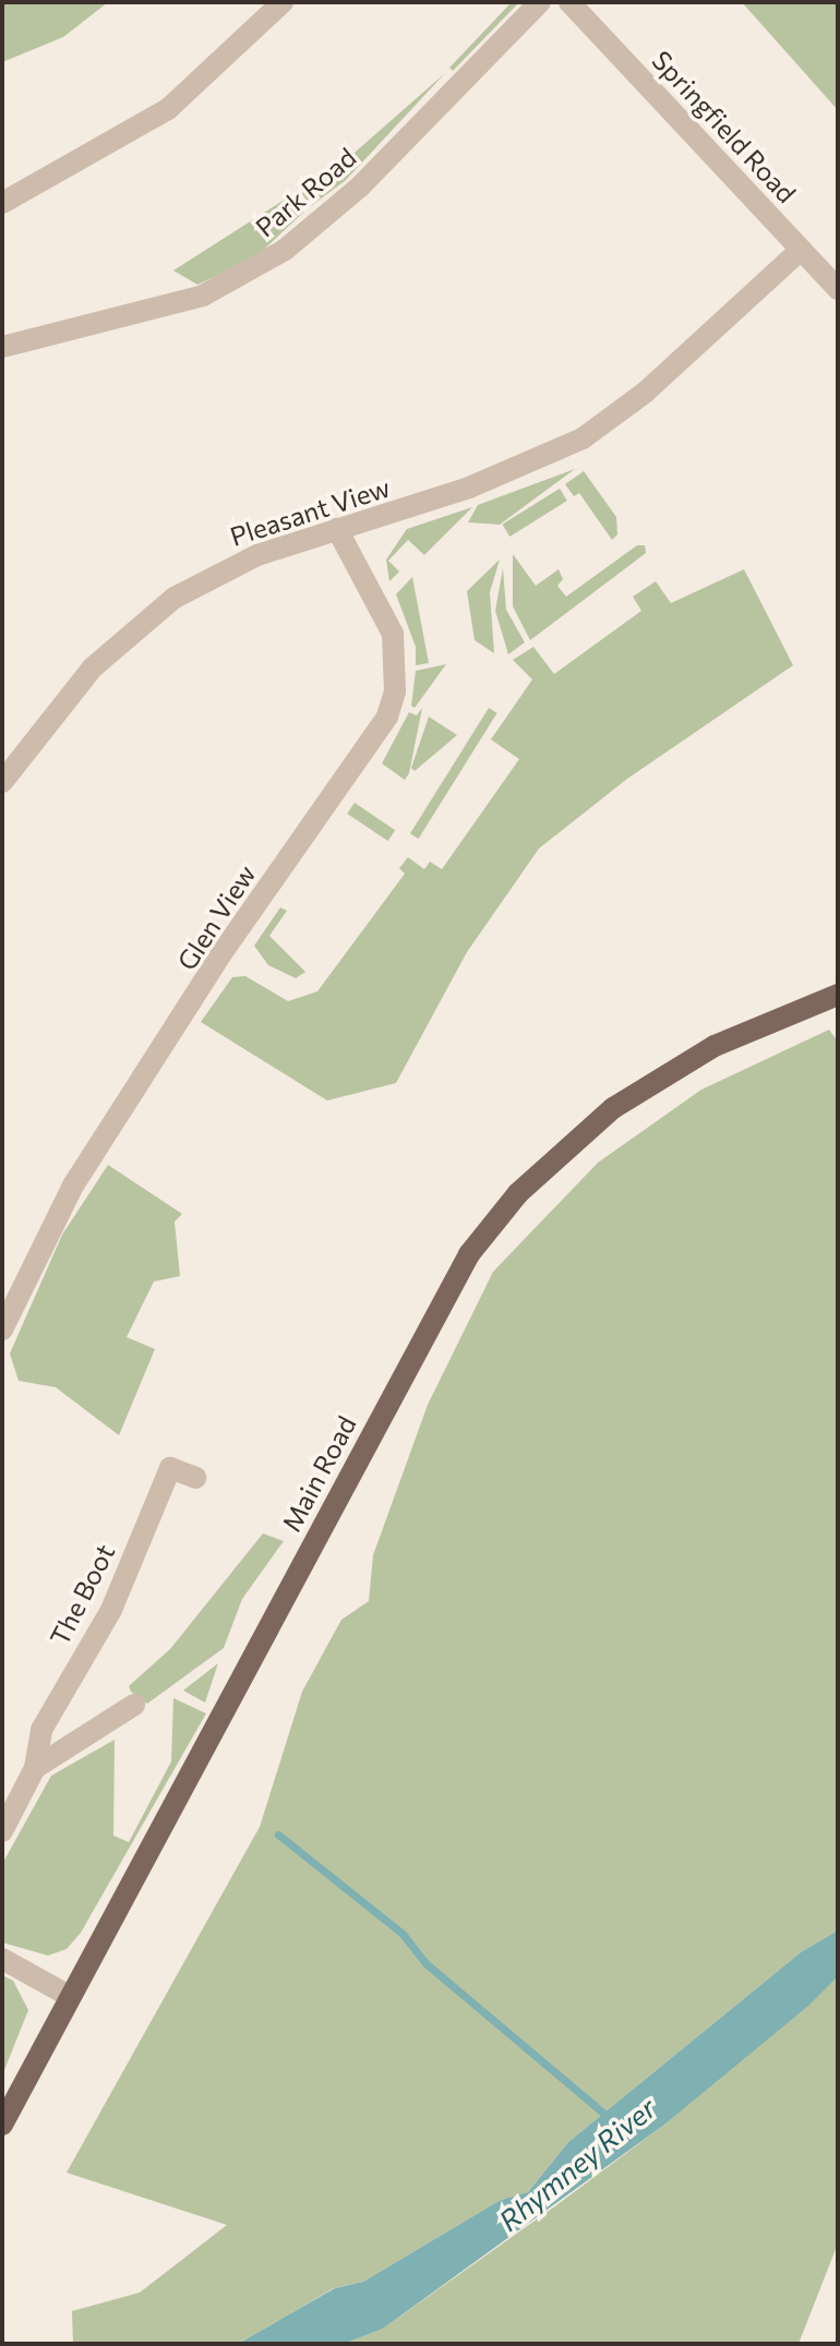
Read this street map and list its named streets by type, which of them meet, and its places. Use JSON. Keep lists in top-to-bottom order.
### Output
{
  "streets": {
    "main road": ["Main Road"],
    "street": [
      "Springfield Road",
      "Park Road",
      "Pleasant View",
      "Glen View",
      "The Boot"
    ]
  },
  "crossings": [
    ["Springfield Road", "Pleasant View"],
    ["Pleasant View", "Glen View"]
  ],
  "water": ["Rhymney River"]
}
